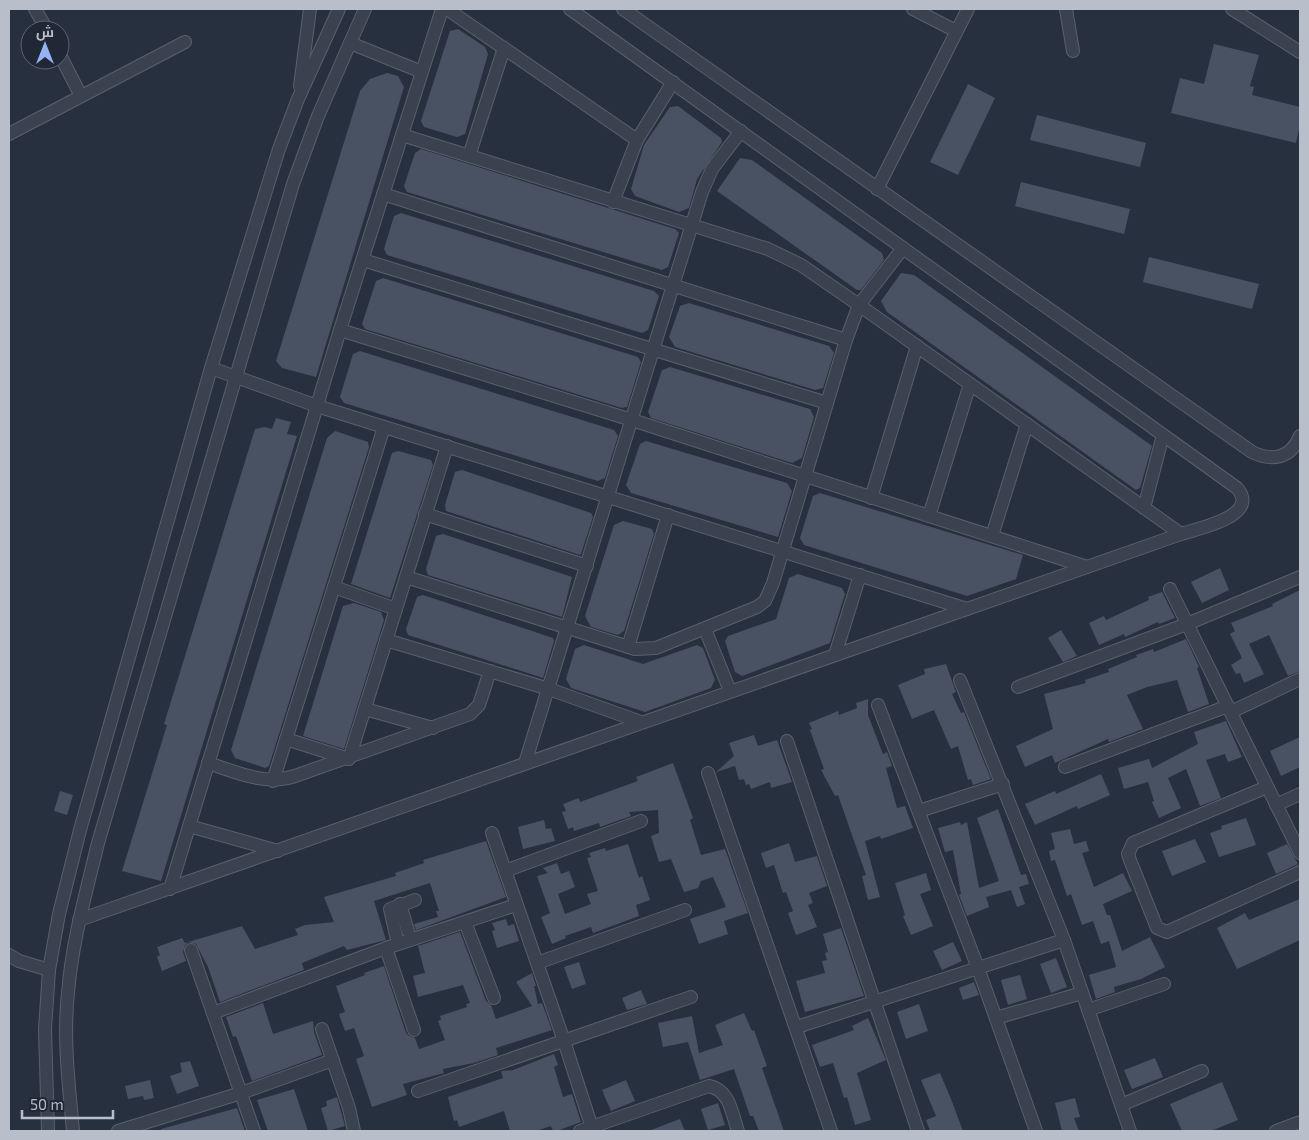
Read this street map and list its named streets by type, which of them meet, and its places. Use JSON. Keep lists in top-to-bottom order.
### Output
{
  "scale_bar": "50 m",
  "north": "top"
}
